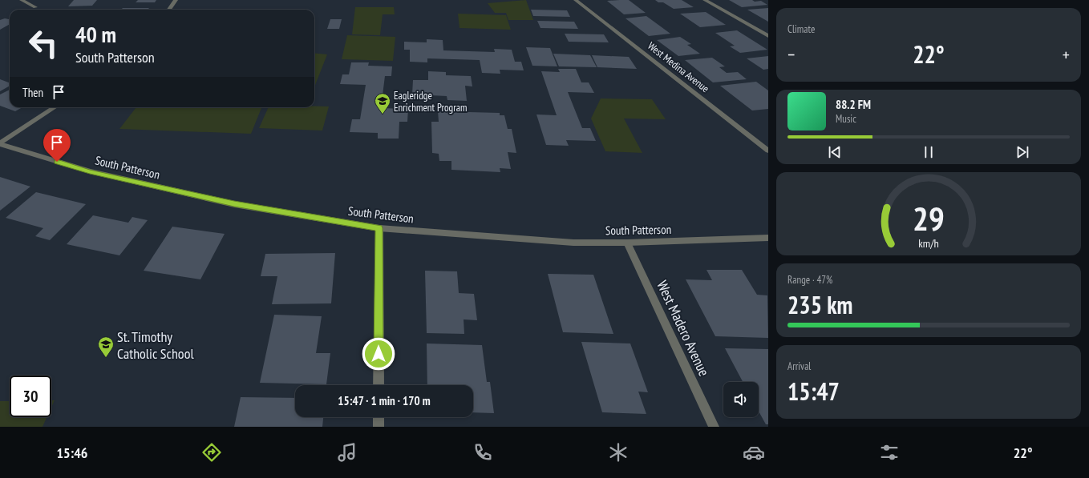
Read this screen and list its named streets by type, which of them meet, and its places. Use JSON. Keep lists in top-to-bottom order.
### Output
{
  "streets": {
    "street": ["West Medina Avenue", "South Patterson", "West Madero Avenue"]
  },
  "crossings": [
    ["South Patterson", "West Madero Avenue"]
  ],
  "places": {
    "school or university": ["Eagleridge Enrichment Program", "St. Timothy Catholic School"]
  },
  "page": {
    "tile": [
      "Climate",
      ["Range · 47%", "235 km"],
      ["Arrival", "15:47"]
    ],
    "turn": ["40 m", "South Patterson"],
    "heat": ["−", "22°", "+"],
    "then": "Then",
    "song": ["88.2 FM", "Music"],
    "limit": "30",
    "trip": "15:47 · 1 min · 170 m",
    "tabs": ["15:46", "22°"],
    "gauge": ["29", "km/h"]
  }
}
